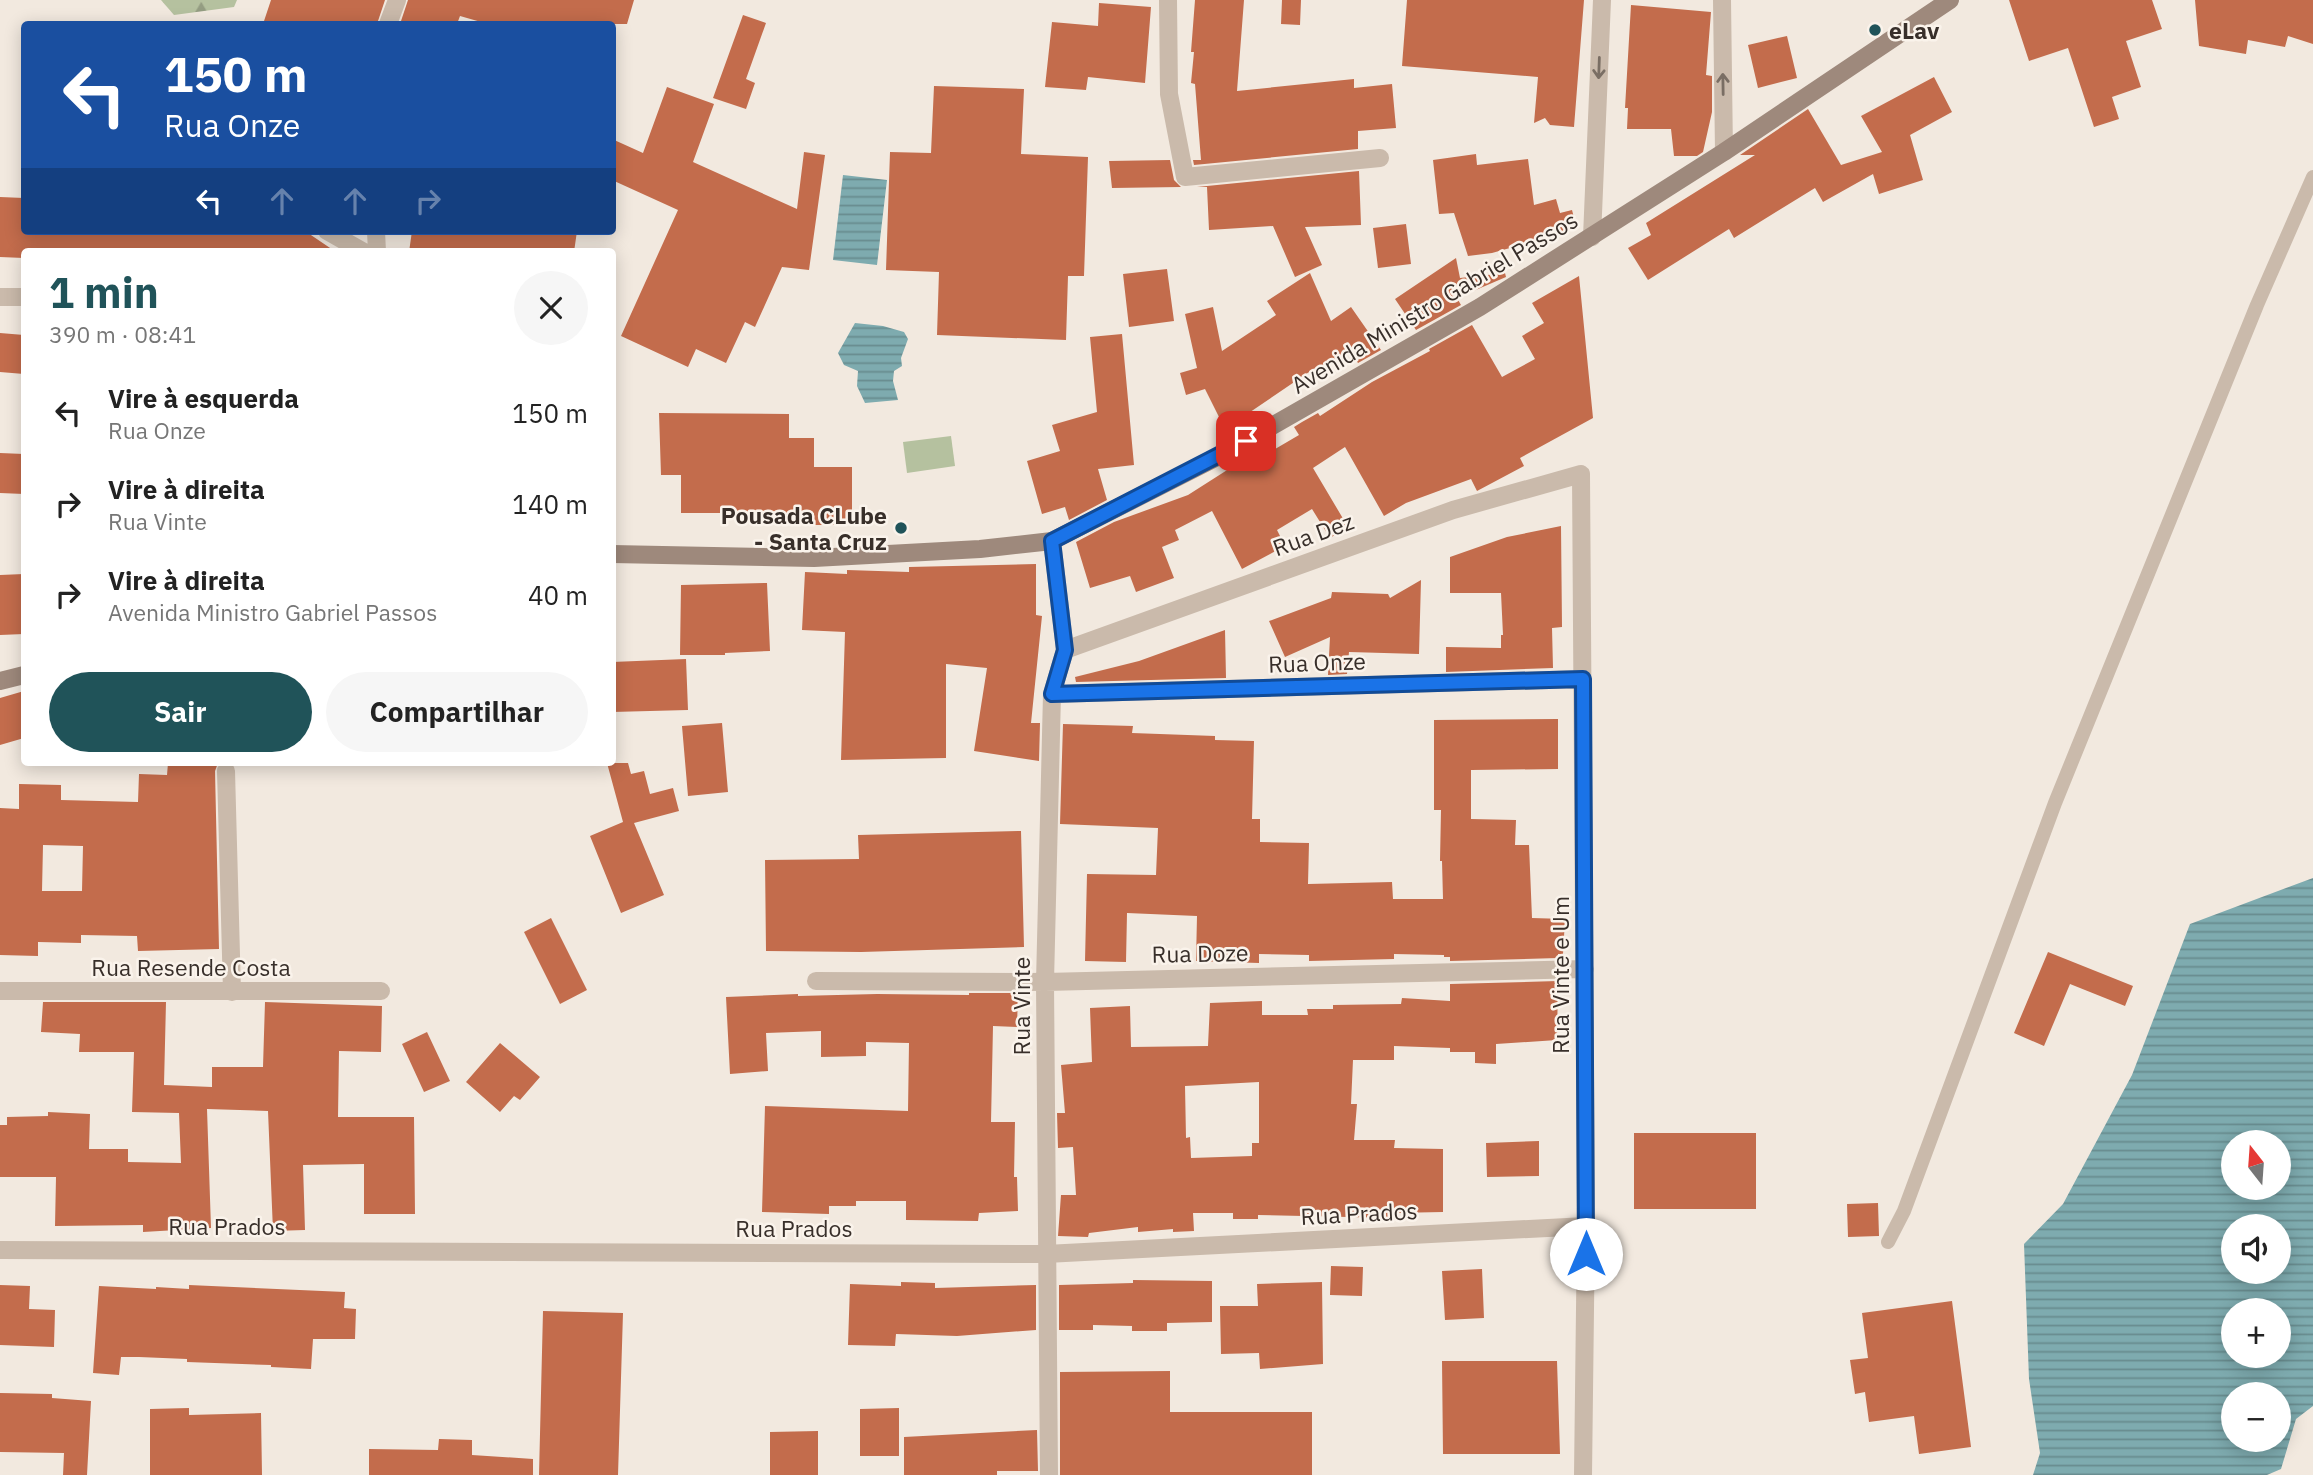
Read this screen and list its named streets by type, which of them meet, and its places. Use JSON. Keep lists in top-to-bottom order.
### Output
{
  "streets": {
    "main road": ["Avenida Ministro Gabriel Passos"],
    "street": [
      "Rua Dez",
      "Rua Onze",
      "Rua Doze",
      "Rua Resende Costa",
      "Rua Vinte e Um",
      "Rua Vinte",
      "Rua Prados"
    ]
  },
  "crossings": [
    ["Avenida Ministro Gabriel Passos", "Rua Vinte"],
    ["Rua Dez", "Rua Vinte e Um"],
    ["Rua Dez", "Rua Vinte"],
    ["Rua Onze", "Rua Vinte e Um"],
    ["Rua Onze", "Rua Vinte"],
    ["Rua Doze", "Rua Vinte e Um"],
    ["Rua Doze", "Rua Vinte"],
    ["Rua Vinte e Um", "Rua Prados"],
    ["Rua Vinte", "Rua Prados"]
  ],
  "places": ["eLav", "Pousada CLube - Santa Cruz"],
  "north": "top",
  "page": {
    "turn": ["150 m", "Rua Onze"],
    "heading": ["1 min", "390 m · 08:41"],
    "list": [
      {
        "name": "Vire à esquerda",
        "note": "Rua Onze",
        "value": "150 m"
      },
      {
        "name": "Vire à direita",
        "note": "Rua Vinte",
        "value": "140 m"
      },
      {
        "name": "Vire à direita",
        "note": "Avenida Ministro Gabriel Passos",
        "value": "40 m"
      }
    ],
    "buttons": ["Sair", "Compartilhar"],
    "map_buttons": ["+", "−"]
  }
}
